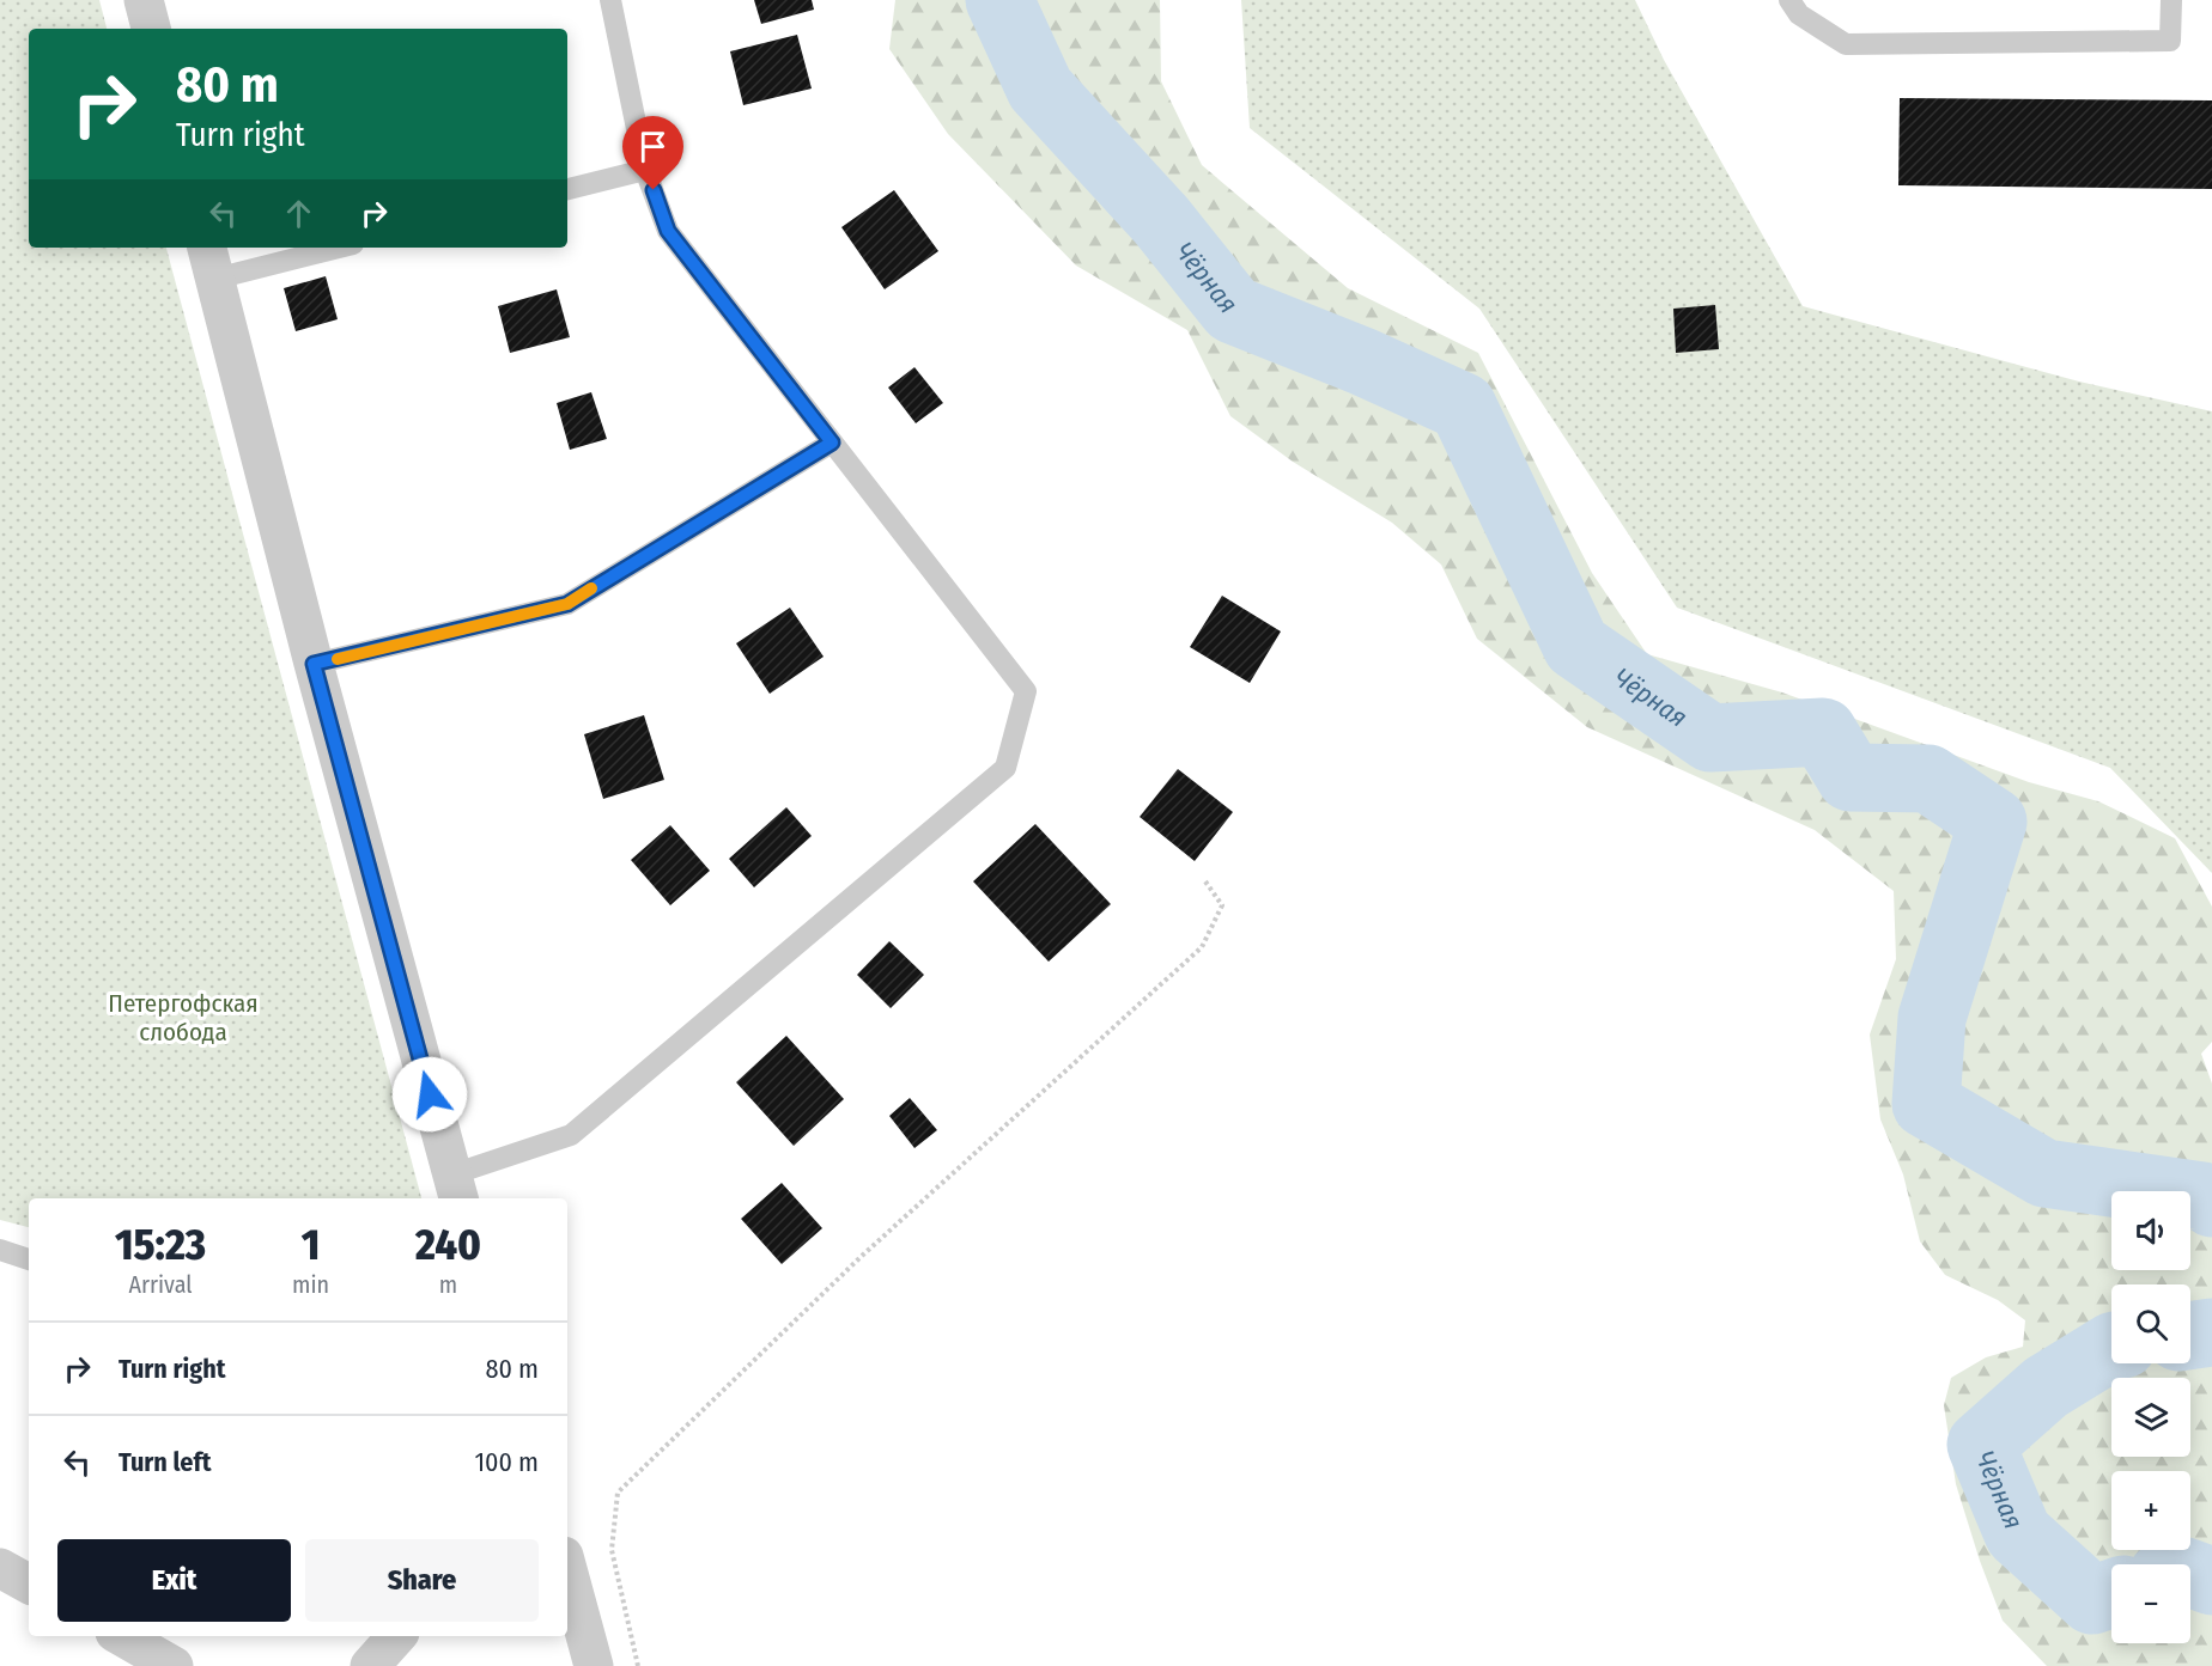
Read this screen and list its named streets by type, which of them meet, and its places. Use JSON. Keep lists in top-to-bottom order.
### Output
{
  "water": ["Чёрная"],
  "parks": ["Петергофская слобода"],
  "page": {
    "turn": ["80 m", "Turn right"],
    "map_buttons": ["+", "−"],
    "eta": [
      "15:23",
      "Arrival",
      "1",
      "min",
      "240",
      "m"
    ],
    "list": [
      {
        "name": "Turn right",
        "value": "80 m"
      },
      {
        "name": "Turn left",
        "value": "100 m"
      }
    ],
    "buttons": ["Exit", "Share"]
  }
}
